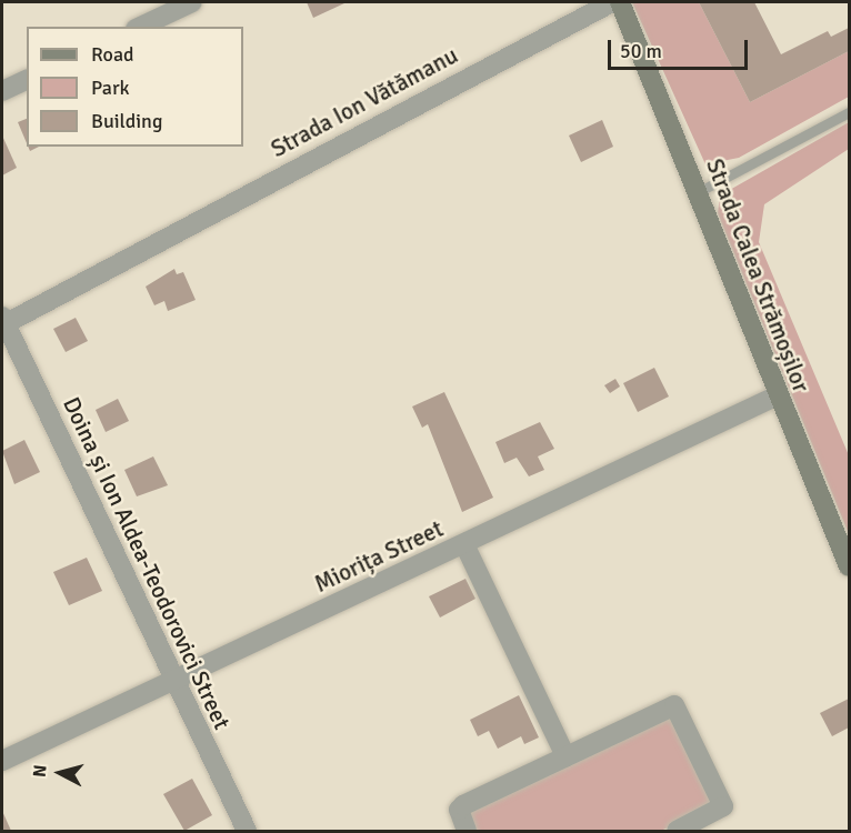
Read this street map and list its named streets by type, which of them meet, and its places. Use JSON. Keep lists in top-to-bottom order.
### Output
{
  "streets": {
    "street": [
      "Strada Ion Vătămanu",
      "Strada Calea Strămoșilor",
      "Miorița Street",
      "Doina și Ion Aldea-Teodorovici Street"
    ]
  },
  "crossings": [
    ["Strada Ion Vătămanu", "Doina și Ion Aldea-Teodorovici Street"],
    ["Strada Calea Strămoșilor", "Miorița Street"],
    ["Miorița Street", "Doina și Ion Aldea-Teodorovici Street"]
  ],
  "legend": ["Road", "Park", "Building"],
  "scale_bar": "50 m",
  "north": "left"
}
